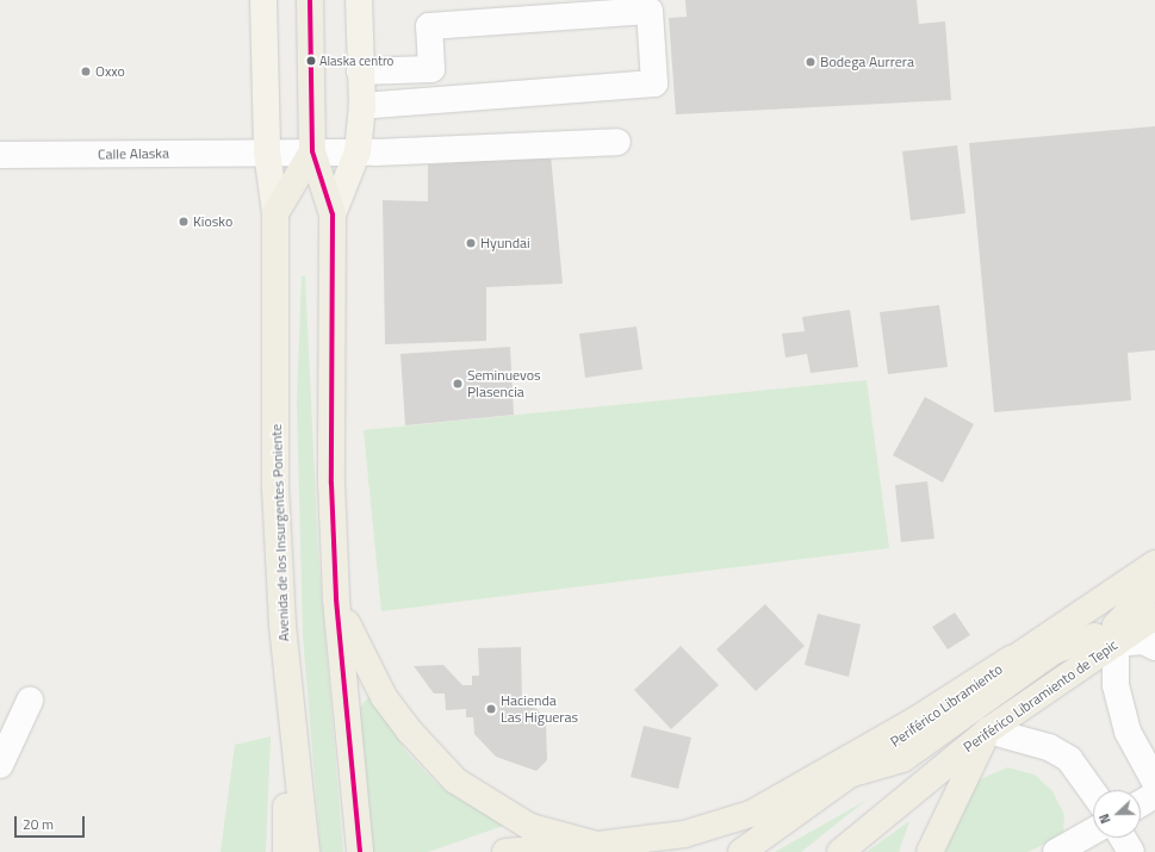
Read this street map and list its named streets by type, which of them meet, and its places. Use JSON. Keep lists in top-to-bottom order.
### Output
{
  "streets": {
    "highway": ["Avenida de los Insurgentes Poniente", "Periférico Libramiento de Tepic", "Periférico Libramiento"],
    "street": ["Calle Alaska"]
  },
  "crossings": [
    ["Calle Alaska", "Avenida de los Insurgentes Poniente"]
  ],
  "places": [
    "Alaska centro",
    "Bodega Aurrera",
    "Oxxo",
    "Kiosko",
    "Hyundai",
    "Seminuevos Plasencia",
    "Hacienda Las Higueras"
  ],
  "scale_bar": "20 m",
  "north": "left"
}
